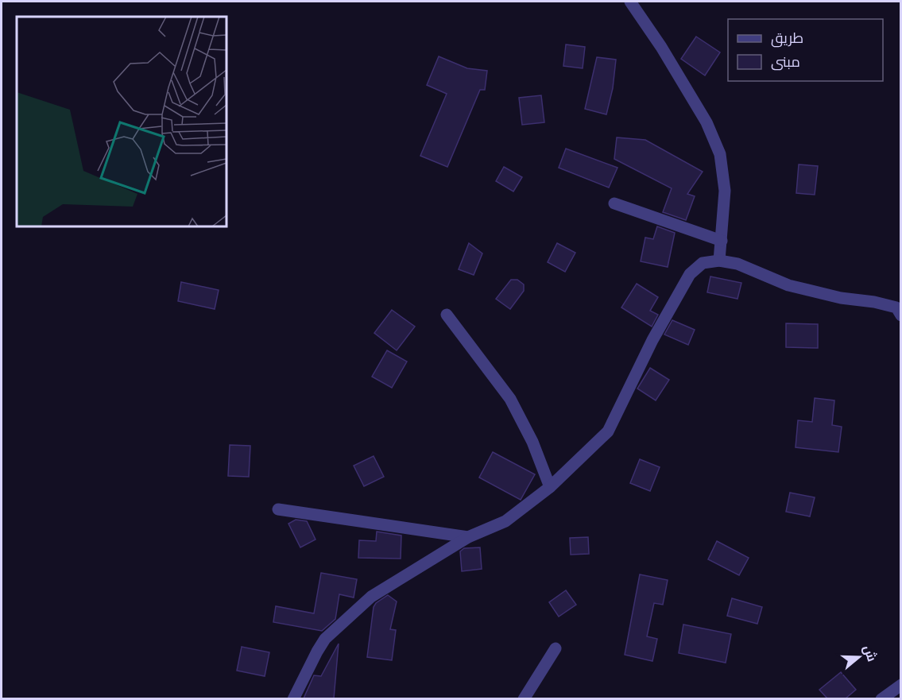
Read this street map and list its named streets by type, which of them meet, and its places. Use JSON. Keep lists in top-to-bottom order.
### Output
{
  "legend": ["طريق", "مبنى"],
  "north": "right"
}
